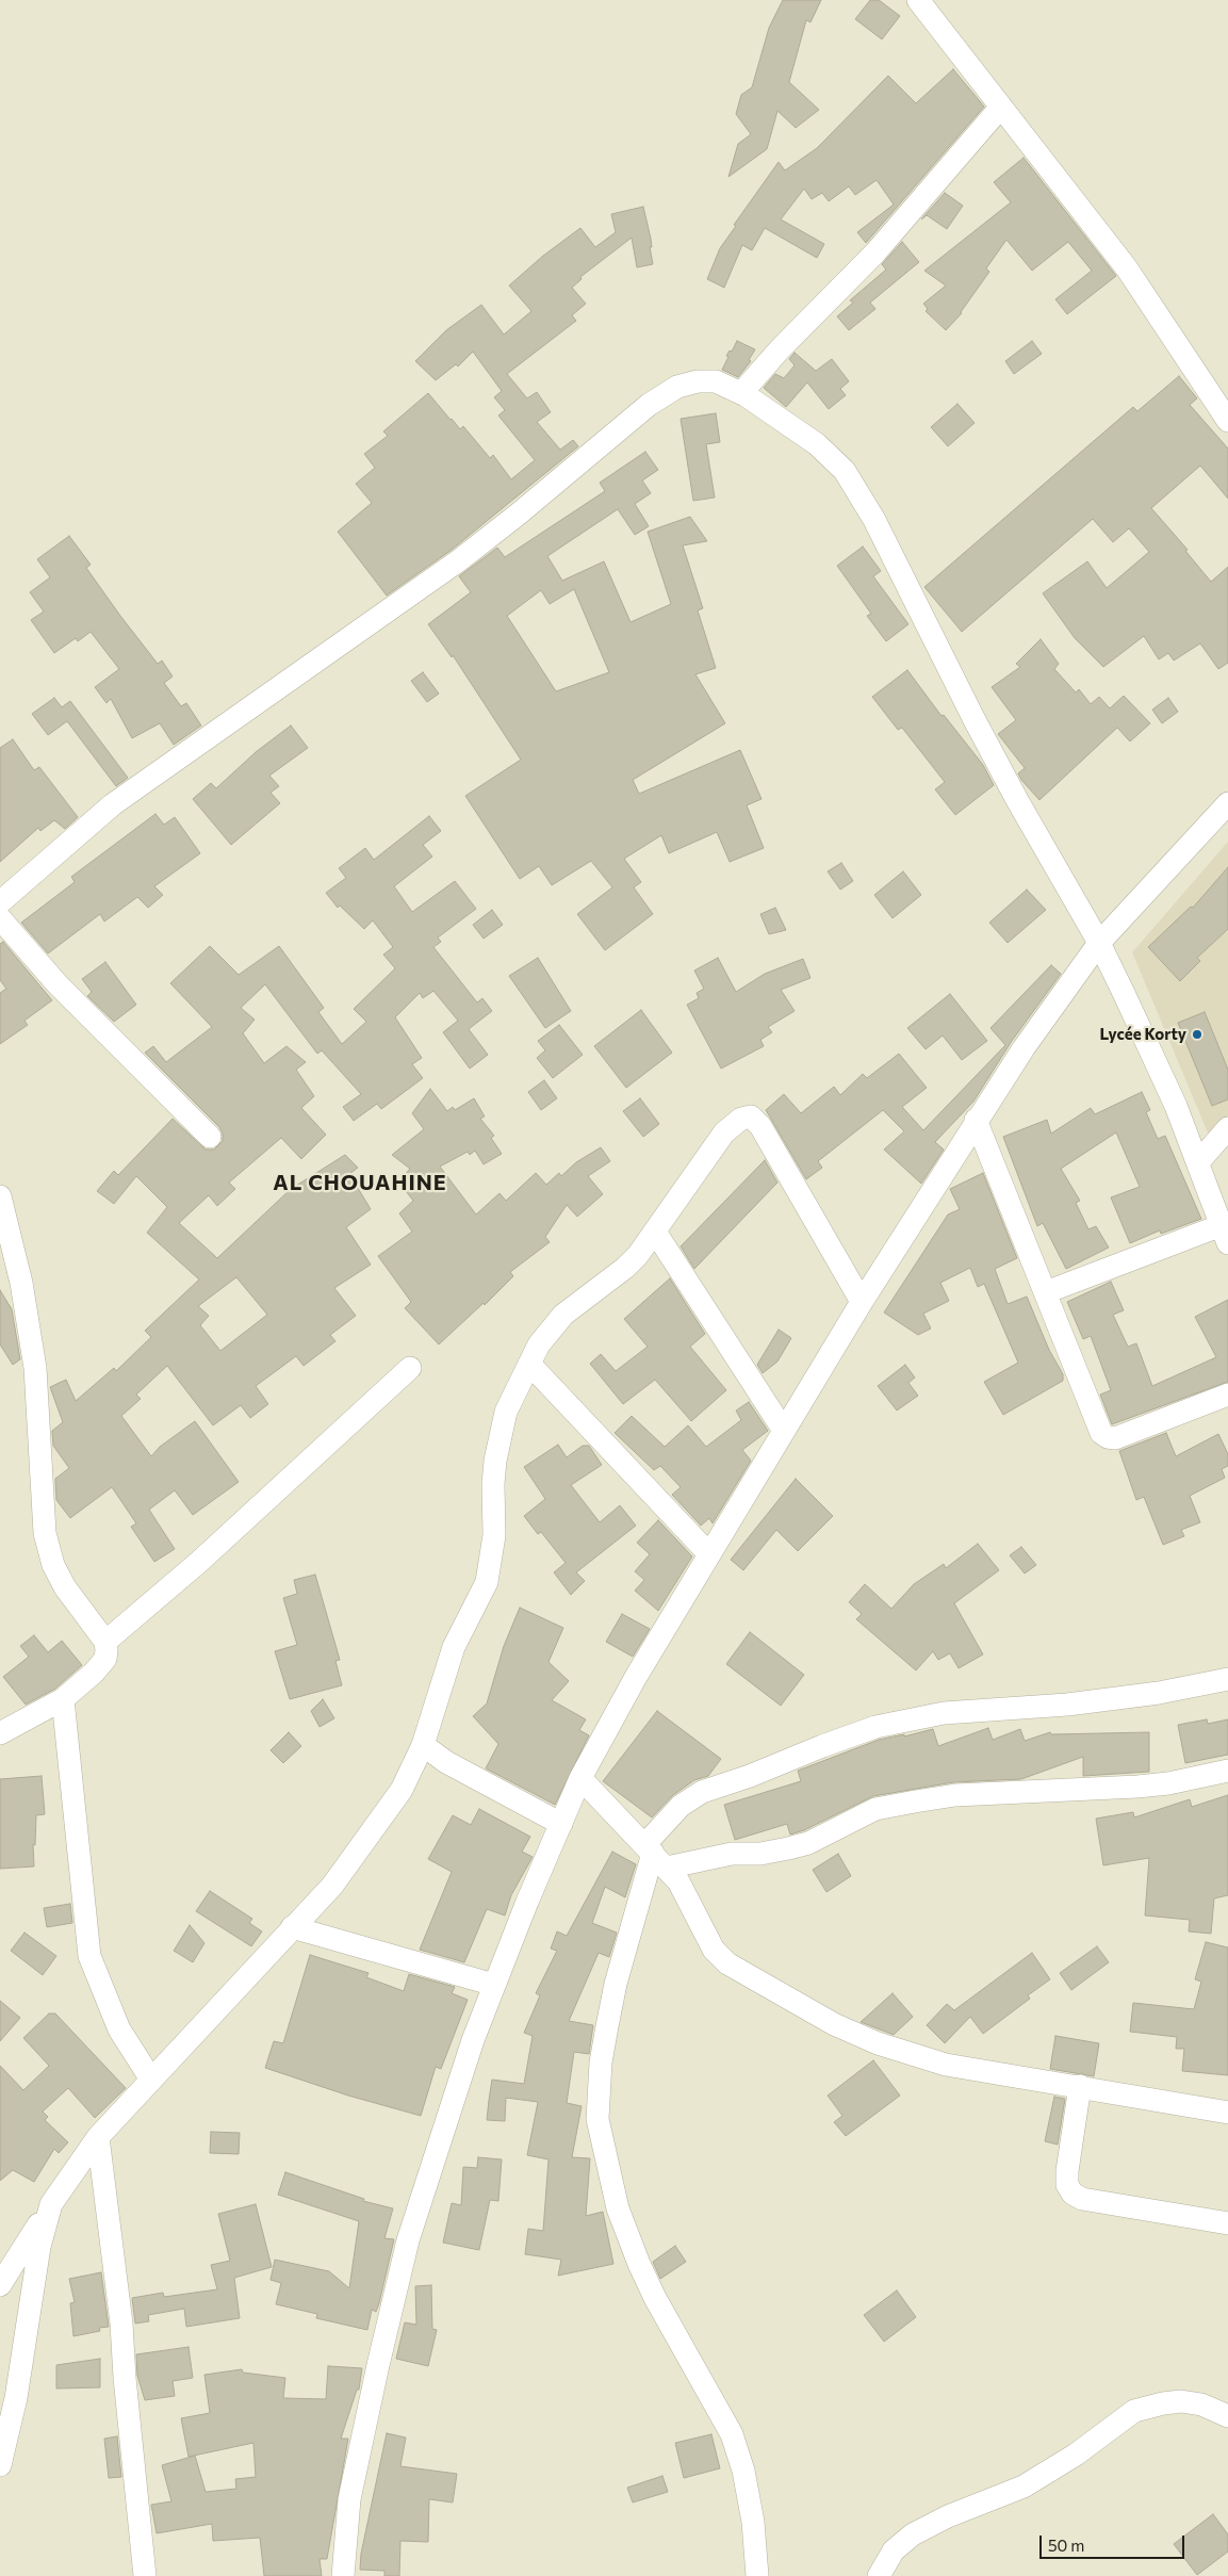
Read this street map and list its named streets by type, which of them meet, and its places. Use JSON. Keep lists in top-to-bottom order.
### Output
{
  "districts": ["AL CHOUAHINE"],
  "places": ["Lycée Korty"],
  "scale_bar": "50 m"
}
